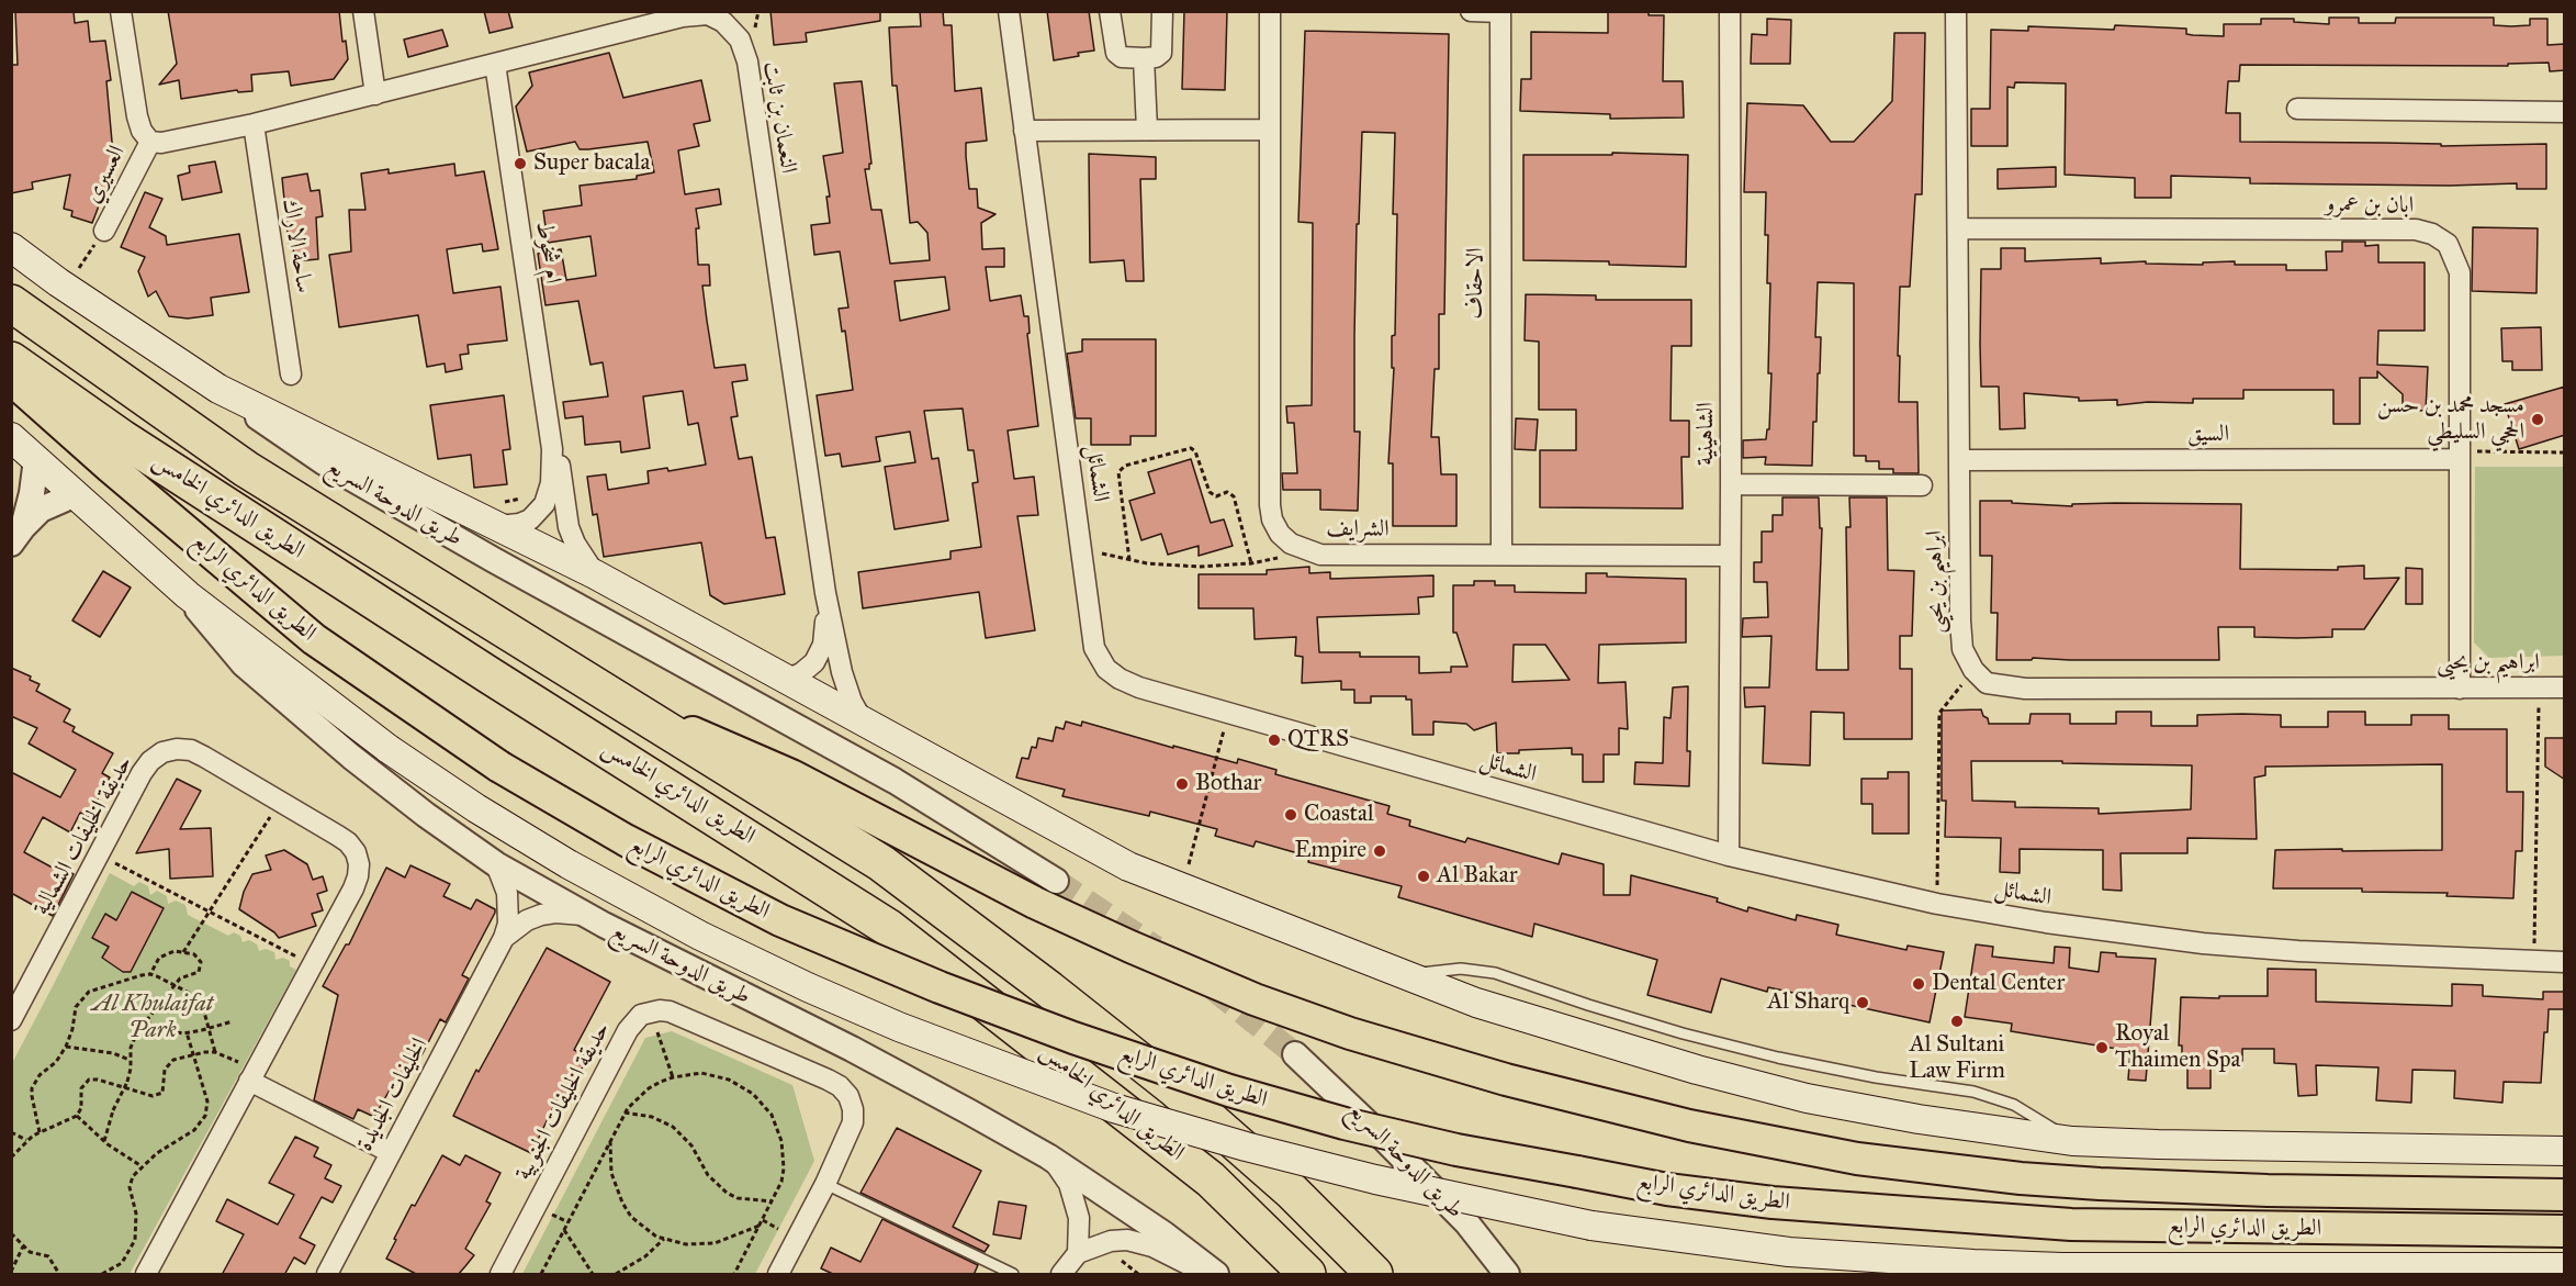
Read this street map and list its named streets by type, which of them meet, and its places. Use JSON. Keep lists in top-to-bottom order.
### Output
{
  "streets": {
    "highway": ["الطريق الدائري الخامس", "الطريق الدائري الرابع"],
    "street": [
      "النعمان بن ثابت",
      "العسيري",
      "ابان بن عمرو",
      "ساحة الاراك",
      "ام شخوط",
      "الاحقاف",
      "الشاهينية",
      "السيق",
      "الشمائل",
      "طريق الدوحة السريع",
      "الشرايف",
      "ابراهيم بن يحيى",
      "حديقة الخليفات الشمالية",
      "الخليفات الجديدة",
      "حديقة الخليفات الجنوبية"
    ]
  },
  "crossings": [
    ["النعمان بن ثابت", "العسيري"],
    ["النعمان بن ثابت", "ساحة الاراك"],
    ["النعمان بن ثابت", "ام شخوط"],
    ["ابان بن عمرو", "السيق"],
    ["ابان بن عمرو", "ابراهيم بن يحيى"],
    ["الاحقاف", "الشرايف"],
    ["الشاهينية", "الشمائل"],
    ["الشاهينية", "الشرايف"],
    ["السيق", "ابراهيم بن يحيى"],
    ["طريق الدوحة السريع", "الطريق الدائري الرابع"],
    ["طريق الدوحة السريع", "الخليفات الجديدة"],
    ["الطريق الدائري الخامس", "الطريق الدائري الرابع"]
  ],
  "parks": ["Al Khulaifat Park"],
  "places": [
    "Super bacala",
    "مسجد محمد بن حسن الحجي السليطي",
    "QTRS",
    "Bothar",
    "Coastal",
    "Empire",
    "Al Bakar",
    "Dental Center",
    "Al Sharq",
    "Al Sultani Law Firm",
    "Royal Thaimen Spa"
  ]
}
